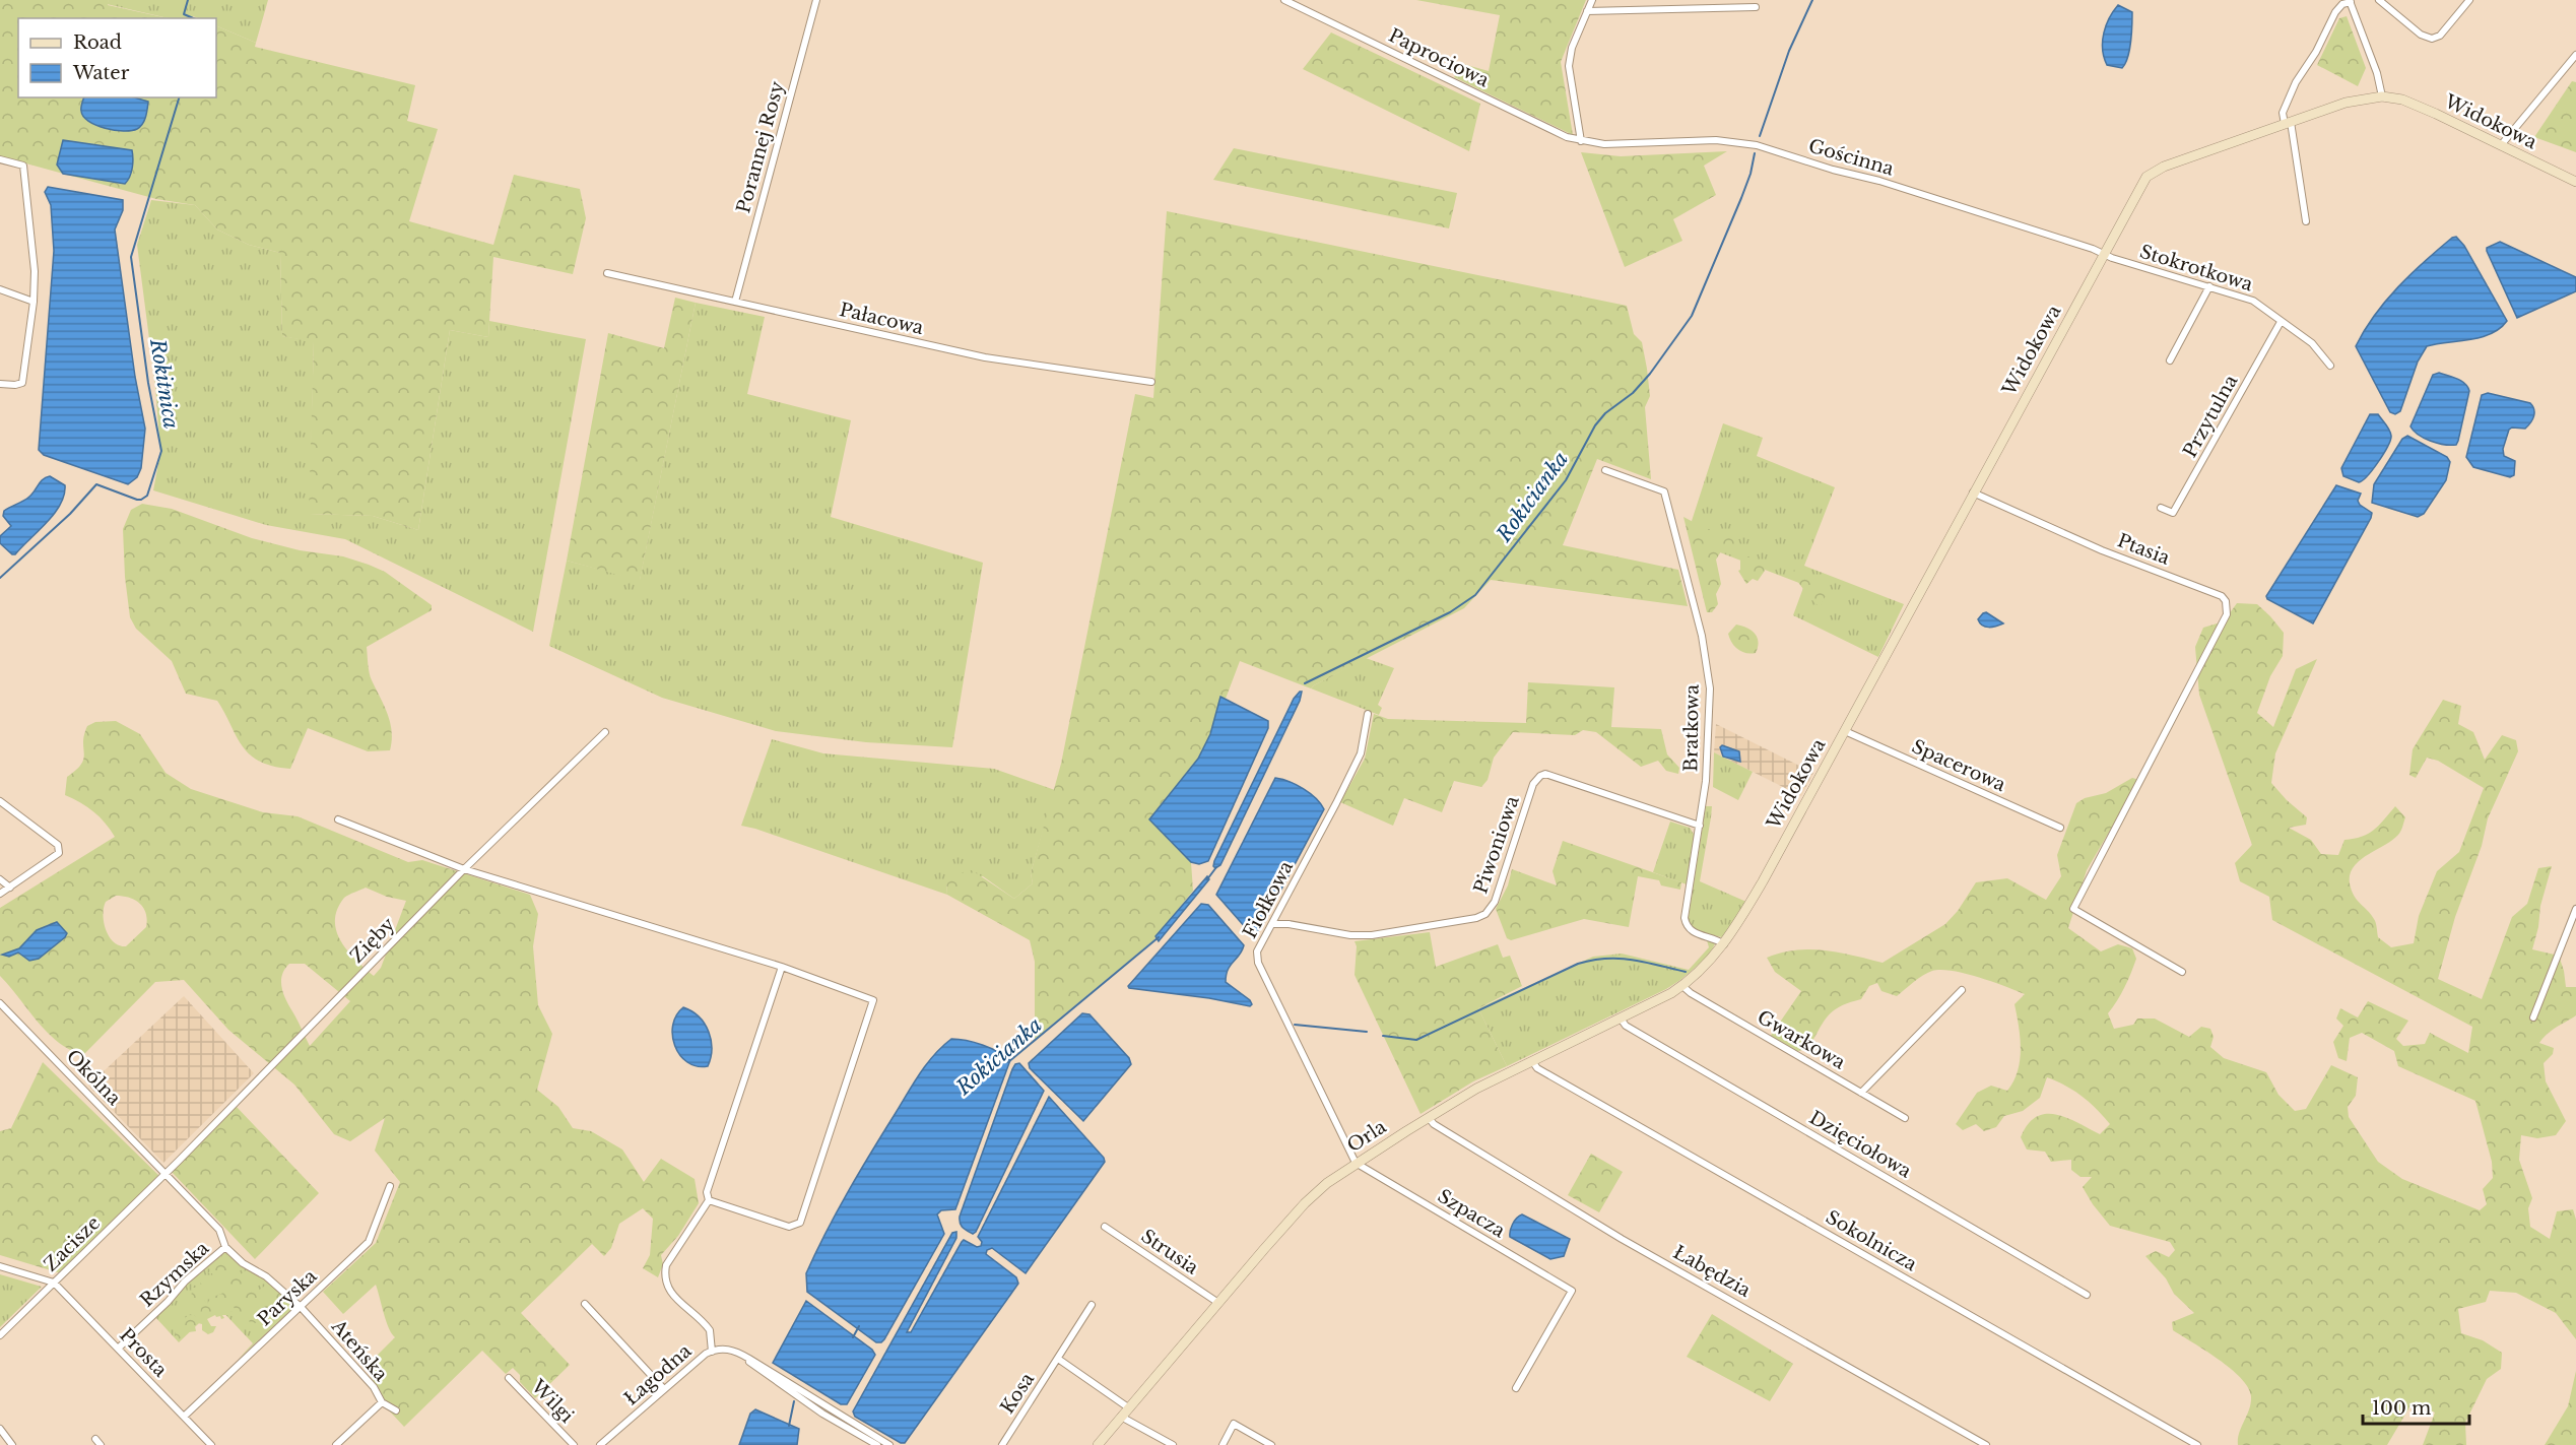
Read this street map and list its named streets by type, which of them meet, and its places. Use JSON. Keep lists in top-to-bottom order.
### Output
{
  "streets": {
    "street": [
      "Paprociowa",
      "Widokowa",
      "Porannej Rosy",
      "Gościnna",
      "Stokrotkowa",
      "Pałacowa",
      "Przytulna",
      "Ptasia",
      "Bratkowa",
      "Spacerowa",
      "Piwoniowa",
      "Fiołkowa",
      "Zięby",
      "Gwarkowa",
      "Okólna",
      "Orla",
      "Dzięciołowa",
      "Szpacza",
      "Sokolnicza",
      "Zacisze",
      "Strusia",
      "Łabędzia",
      "Rzymska",
      "Paryska",
      "Ateńska",
      "Prosta",
      "Łagodna",
      "Kosa",
      "Wilgi"
    ]
  },
  "crossings": [
    ["Paprociowa", "Gościnna"],
    ["Widokowa", "Gościnna"],
    ["Widokowa", "Stokrotkowa"],
    ["Widokowa", "Ptasia"],
    ["Widokowa", "Bratkowa"],
    ["Widokowa", "Spacerowa"],
    ["Widokowa", "Orla"],
    ["Porannej Rosy", "Pałacowa"],
    ["Gościnna", "Stokrotkowa"],
    ["Stokrotkowa", "Przytulna"],
    ["Bratkowa", "Piwoniowa"],
    ["Bratkowa", "Orla"],
    ["Piwoniowa", "Fiołkowa"],
    ["Fiołkowa", "Orla"],
    ["Fiołkowa", "Szpacza"],
    ["Zięby", "Okólna"],
    ["Zięby", "Zacisze"],
    ["Gwarkowa", "Orla"],
    ["Okólna", "Zacisze"],
    ["Okólna", "Rzymska"],
    ["Okólna", "Ateńska"],
    ["Orla", "Dzięciołowa"],
    ["Orla", "Szpacza"],
    ["Orla", "Sokolnicza"],
    ["Orla", "Strusia"],
    ["Orla", "Łabędzia"],
    ["Zacisze", "Prosta"],
    ["Rzymska", "Ateńska"],
    ["Rzymska", "Prosta"],
    ["Paryska", "Ateńska"],
    ["Paryska", "Prosta"]
  ],
  "water": ["Rokitnica", "Rokicianka"],
  "legend": ["Road", "Water"],
  "scale_bar": "100 m"
}
